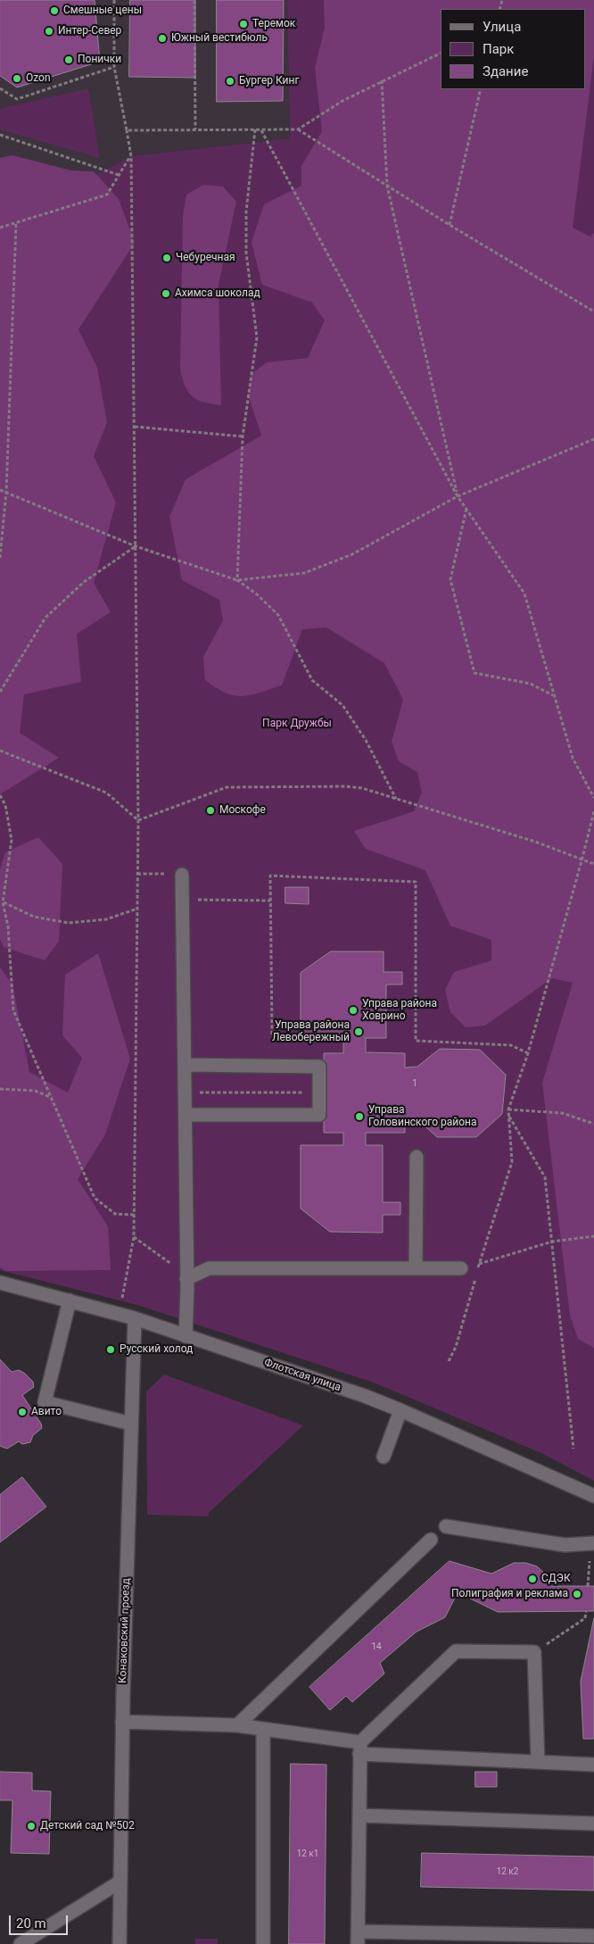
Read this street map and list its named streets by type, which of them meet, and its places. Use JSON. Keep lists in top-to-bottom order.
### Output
{
  "streets": {
    "street": ["Флотская улица", "Конаковский проезд"]
  },
  "crossings": [
    ["Флотская улица", "Конаковский проезд"]
  ],
  "parks": ["Парк Дружбы"],
  "places": [
    "Смешные цены",
    "Теремок",
    "Интер-Север",
    "Южный вестибюль",
    "Понички",
    "Ozon",
    "Бургер Кинг",
    "Чебуречная",
    "Ахимса шоколад",
    "Москофе",
    "Управа района Ховрино",
    "Управа района Левобережный",
    "Управа Головинского района",
    "Русский холод",
    "Авито",
    "СДЭК",
    "Полиграфия и реклама",
    "Детский сад №502"
  ],
  "house_numbers": [
    "1",
    "14",
    "12 к1",
    "12 к2"
  ],
  "legend": ["Улица", "Парк", "Здание"],
  "scale_bar": "20 m"
}
